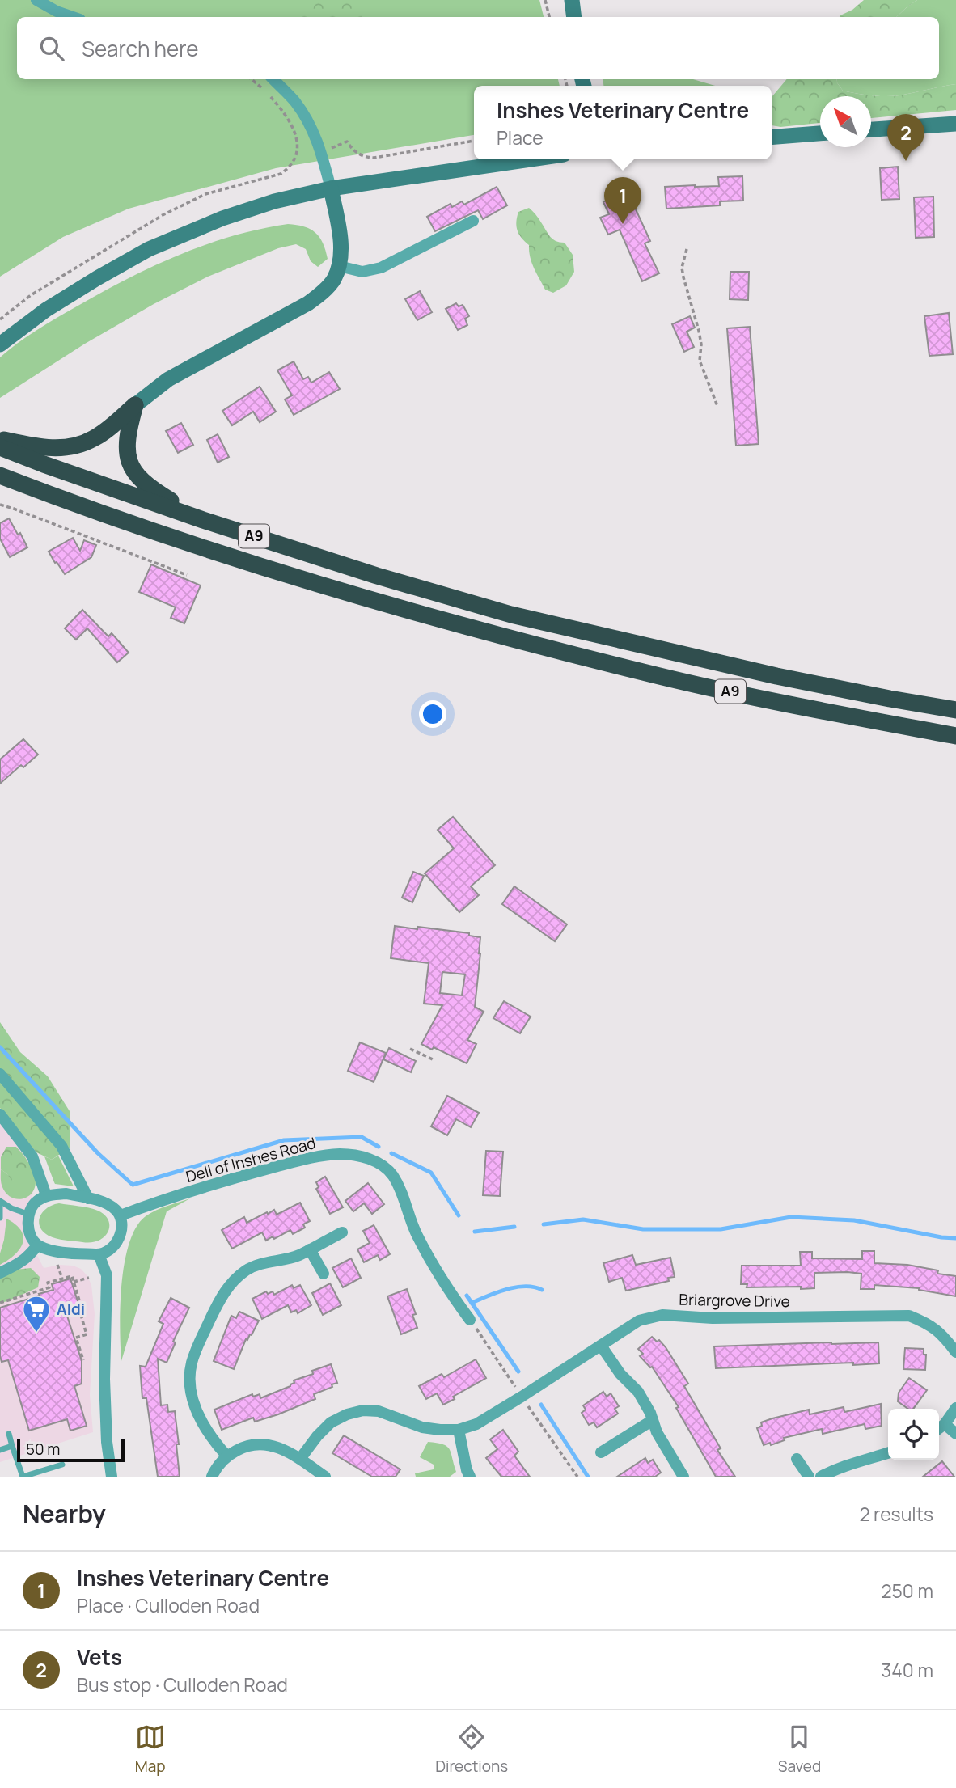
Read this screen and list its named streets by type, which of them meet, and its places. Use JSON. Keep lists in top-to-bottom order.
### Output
{
  "streets": {
    "highway": ["A9"],
    "street": ["Dell of Inshes Road", "Briargrove Drive"]
  },
  "places": {
    "supermarket": ["Aldi"]
  },
  "scale_bar": "50 m",
  "north": "top left",
  "page": {
    "search": "Search here",
    "popup": ["Inshes Veterinary Centre", "Place"],
    "pins": ["2", "1"],
    "scale": "50 m",
    "heading": ["Nearby", "2 results"],
    "list": [
      {
        "mark": "1",
        "name": "Inshes Veterinary Centre",
        "note": "Place · Culloden Road",
        "value": "250 m"
      },
      {
        "mark": "2",
        "name": "Vets",
        "note": "Bus stop · Culloden Road",
        "value": "340 m"
      }
    ],
    "nav": ["Map", "Directions", "Saved"]
  }
}
